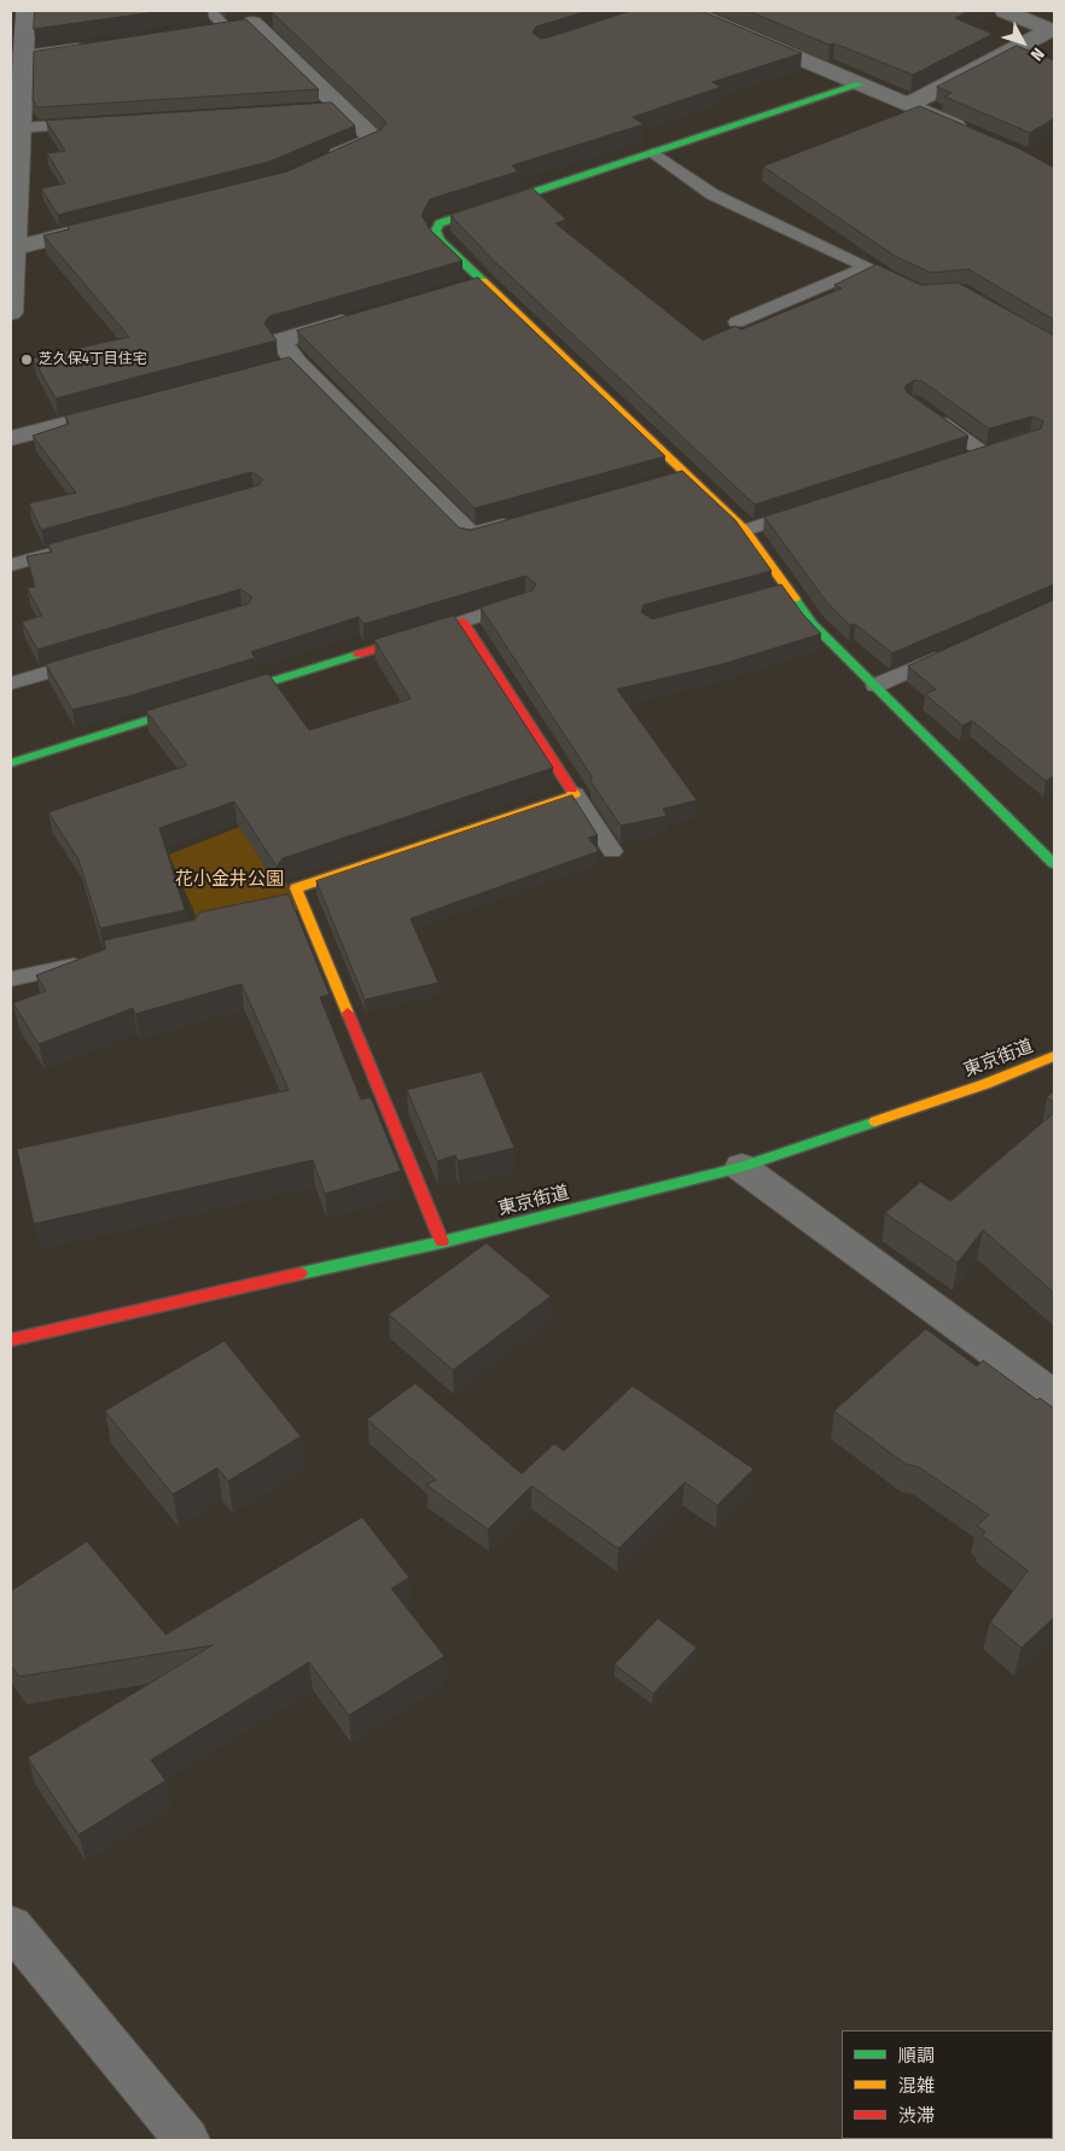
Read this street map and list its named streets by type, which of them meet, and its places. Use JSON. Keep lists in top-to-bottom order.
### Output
{
  "streets": {
    "street": ["東京街道"]
  },
  "parks": ["花小金井公園"],
  "places": ["芝久保4丁目住宅"],
  "legend": ["順調", "混雑", "渋滞"],
  "north": "bottom right"
}
